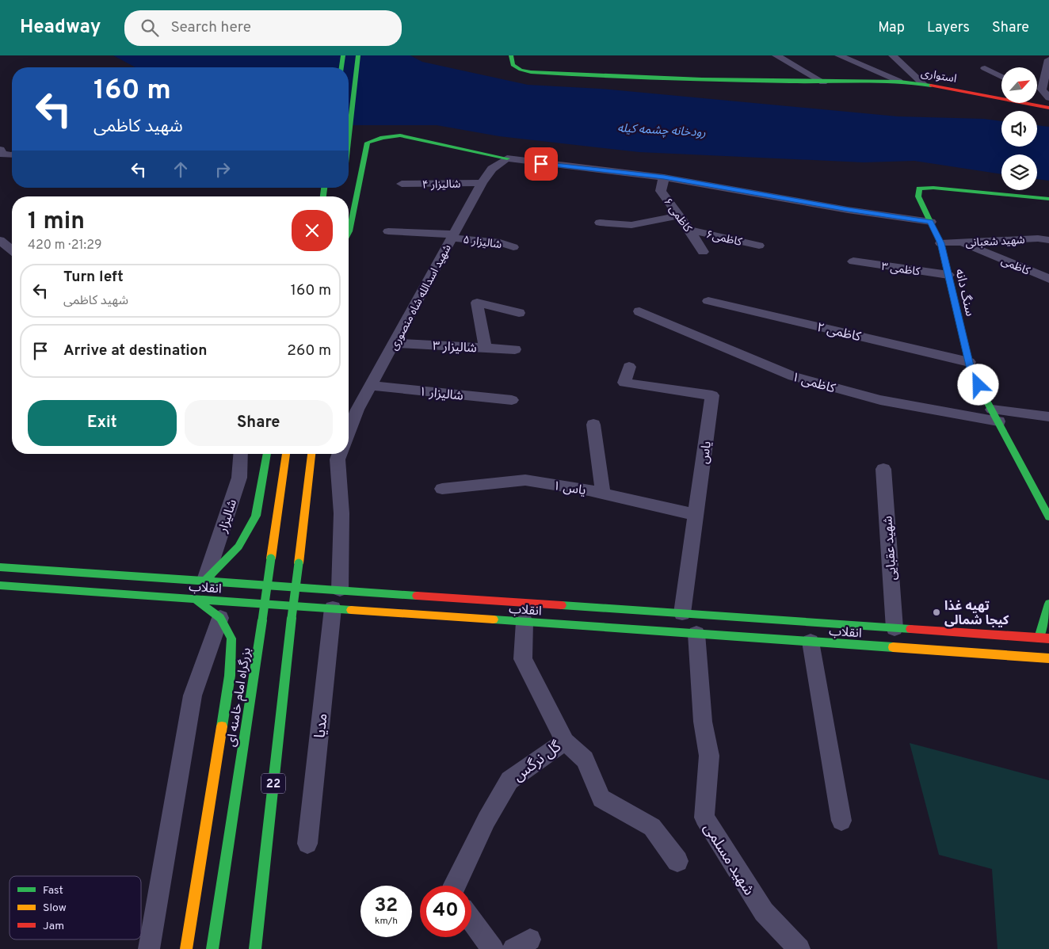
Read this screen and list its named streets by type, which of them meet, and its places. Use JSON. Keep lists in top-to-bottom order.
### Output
{
  "streets": {
    "main road": [
      "استواری",
      "سنگ دانه",
      "انقلاب",
      "بزرگراه امام خامنه ای",
      "22"
    ],
    "street": [
      "شالیزار ۴",
      "کاظمی ۶",
      "کاظمی۶",
      "شهید شعبانی",
      "شالیزار ۵",
      "کاظمی",
      "کاظمی ۳",
      "شهید اسدالله شاه منصوری",
      "کاظمی ۲",
      "شالیزار ۳",
      "کاظمی ۱",
      "شالیزار ۱",
      "یاس",
      "یاس ۱",
      "شالیزار",
      "شهید عقبایی",
      "مدیا",
      "گل نرگس",
      "شهید مسلمی"
    ]
  },
  "crossings": [
    ["شالیزار ۴", "شهید اسدالله شاه منصوری"],
    ["کاظمی ۶", "کاظمی۶"],
    ["شهید شعبانی", "کاظمی"],
    ["شهید شعبانی", "سنگ دانه"],
    ["شالیزار ۵", "شهید اسدالله شاه منصوری"],
    ["کاظمی ۳", "سنگ دانه"],
    ["سنگ دانه", "کاظمی ۲"],
    ["سنگ دانه", "کاظمی ۱"],
    ["شهید اسدالله شاه منصوری", "شالیزار ۳"],
    ["شهید اسدالله شاه منصوری", "شالیزار ۱"],
    ["یاس", "یاس ۱"],
    ["یاس", "انقلاب"],
    ["شالیزار", "انقلاب"],
    ["شهید عقبایی", "انقلاب"],
    ["انقلاب", "مدیا"],
    ["انقلاب", "گل نرگس"],
    ["انقلاب", "شهید مسلمی"]
  ],
  "water": ["رودخانه چشمه کیله"],
  "places": ["تهیه غذا کیجا شمالی"],
  "legend": ["Fast", "Slow", "Jam"],
  "north": "top right",
  "page": {
    "header": "Headway",
    "search": "Search here",
    "nav": ["Map", "Layers", "Share"],
    "turn": ["160 m", "شهید کاظمی"],
    "heading": ["1 min", "420 m · 21:29"],
    "list": [
      {
        "name": "Turn left",
        "note": "شهید کاظمی",
        "value": "160 m"
      },
      {
        "name": "Arrive at destination",
        "value": "260 m"
      }
    ],
    "buttons": ["Exit", "Share"],
    "speed": "32 km/h",
    "limit": "40"
  }
}
